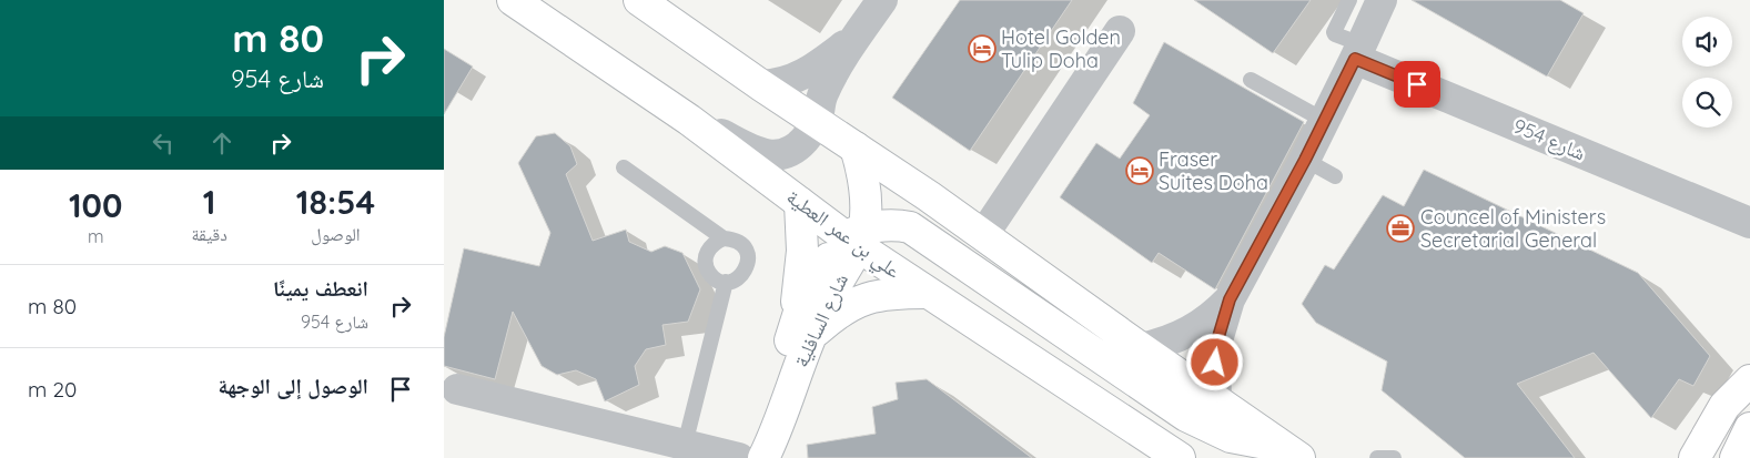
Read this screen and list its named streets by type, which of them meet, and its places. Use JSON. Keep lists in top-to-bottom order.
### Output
{
  "streets": {
    "main road": ["علي بن عمر العطية", "شارع السافلية"],
    "street": ["شارع 954"]
  },
  "crossings": [
    ["علي بن عمر العطية", "شارع السافلية"]
  ],
  "places": {
    "hotel": ["Hotel Golden Tulip Doha", "Fraser Suites Doha"],
    "office": ["Councel of Ministers Secretarial General"]
  },
  "page": {
    "turn": ["80 m", "شارع 954"],
    "eta": [
      "18:54",
      "الوصول",
      "1",
      "دقيقة",
      "100",
      "m"
    ],
    "list": [
      {
        "name": "انعطف يمينًا",
        "note": "شارع 954",
        "value": "80 m"
      },
      {
        "name": "الوصول إلى الوجهة",
        "value": "20 m"
      }
    ]
  }
}
